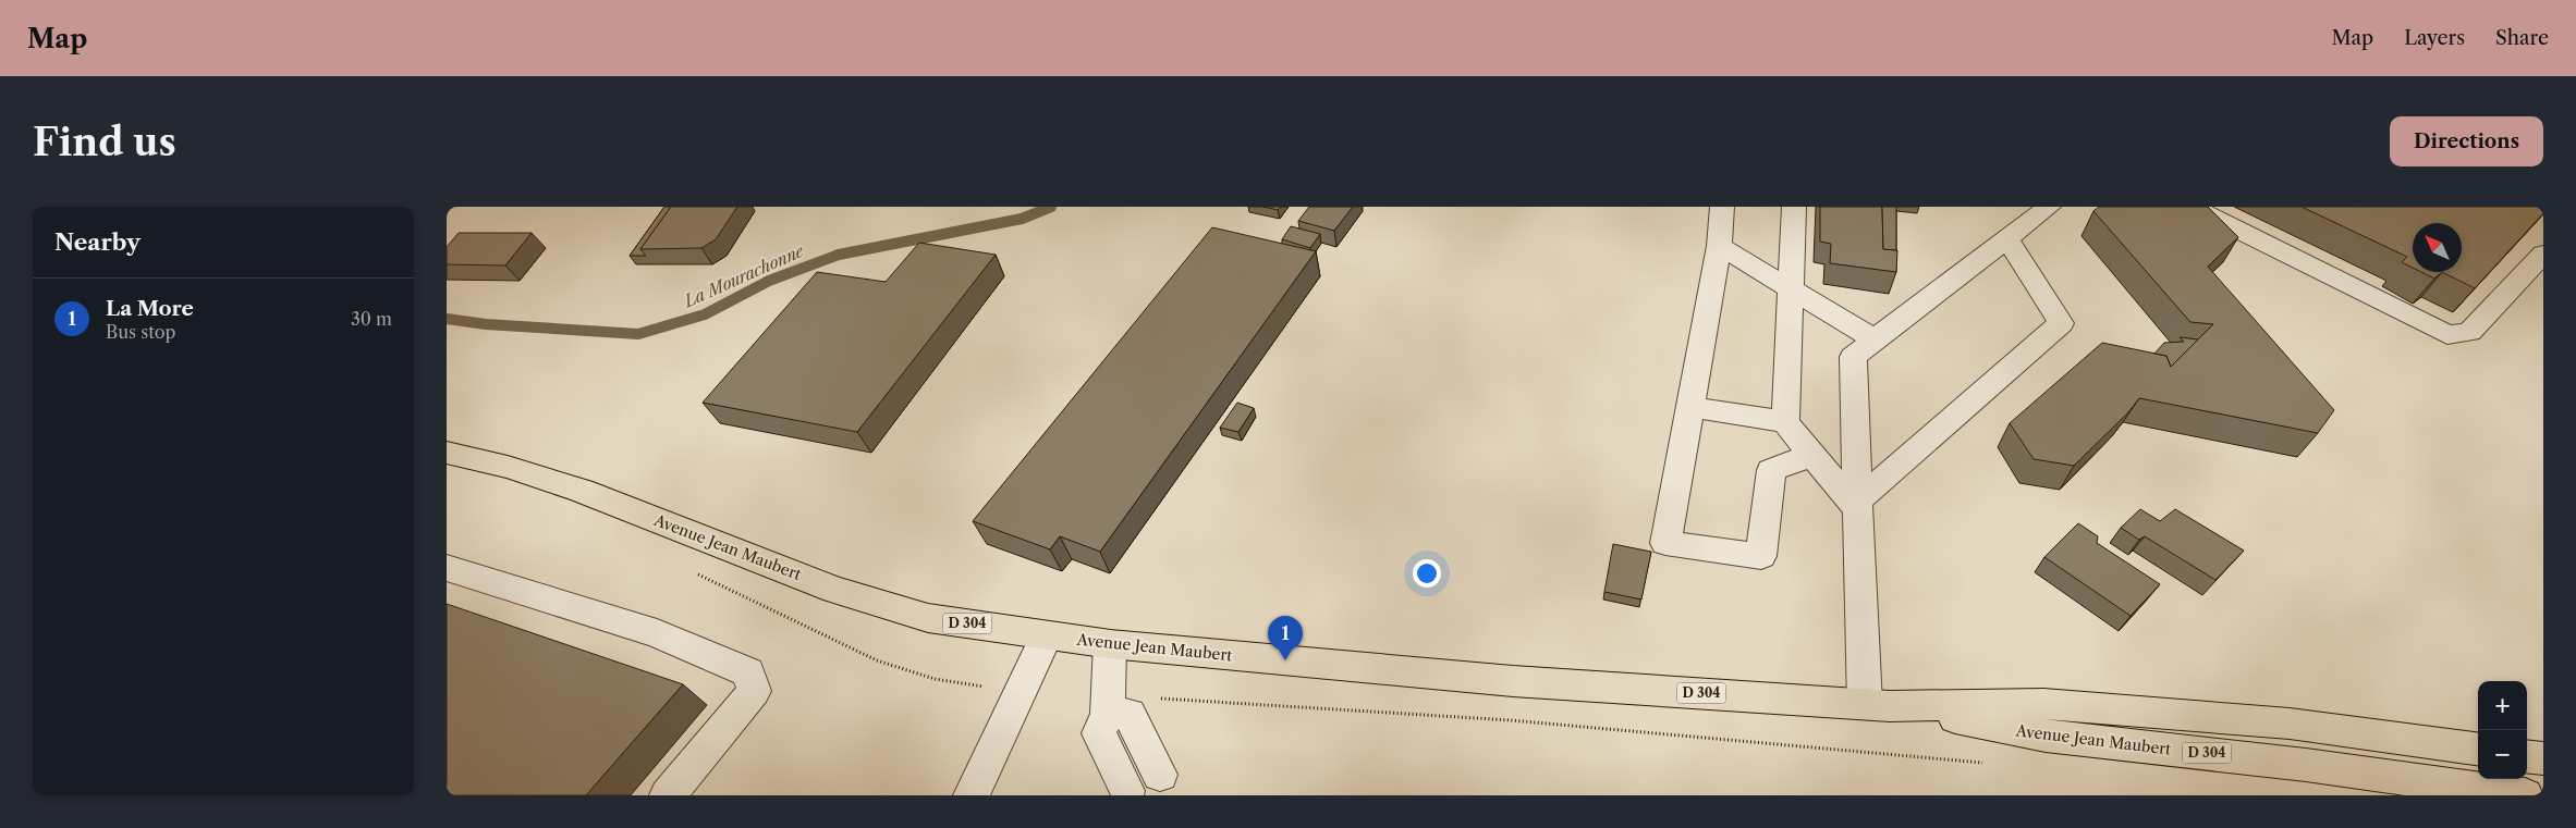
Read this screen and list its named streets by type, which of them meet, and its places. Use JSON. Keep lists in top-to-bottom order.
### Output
{
  "streets": {
    "main road": ["Avenue Jean Maubert", "D 304"]
  },
  "water": ["La Mourachonne"],
  "north": "top left",
  "page": {
    "header": "Map",
    "nav": ["Map", "Layers", "Share"],
    "buttons": "Directions",
    "title": "Find us",
    "heading": "Nearby",
    "list": [
      {
        "mark": "1",
        "name": "La More",
        "note": "Bus stop",
        "value": "30 m"
      }
    ],
    "pins": "1",
    "map_buttons": ["+", "−"]
  }
}
